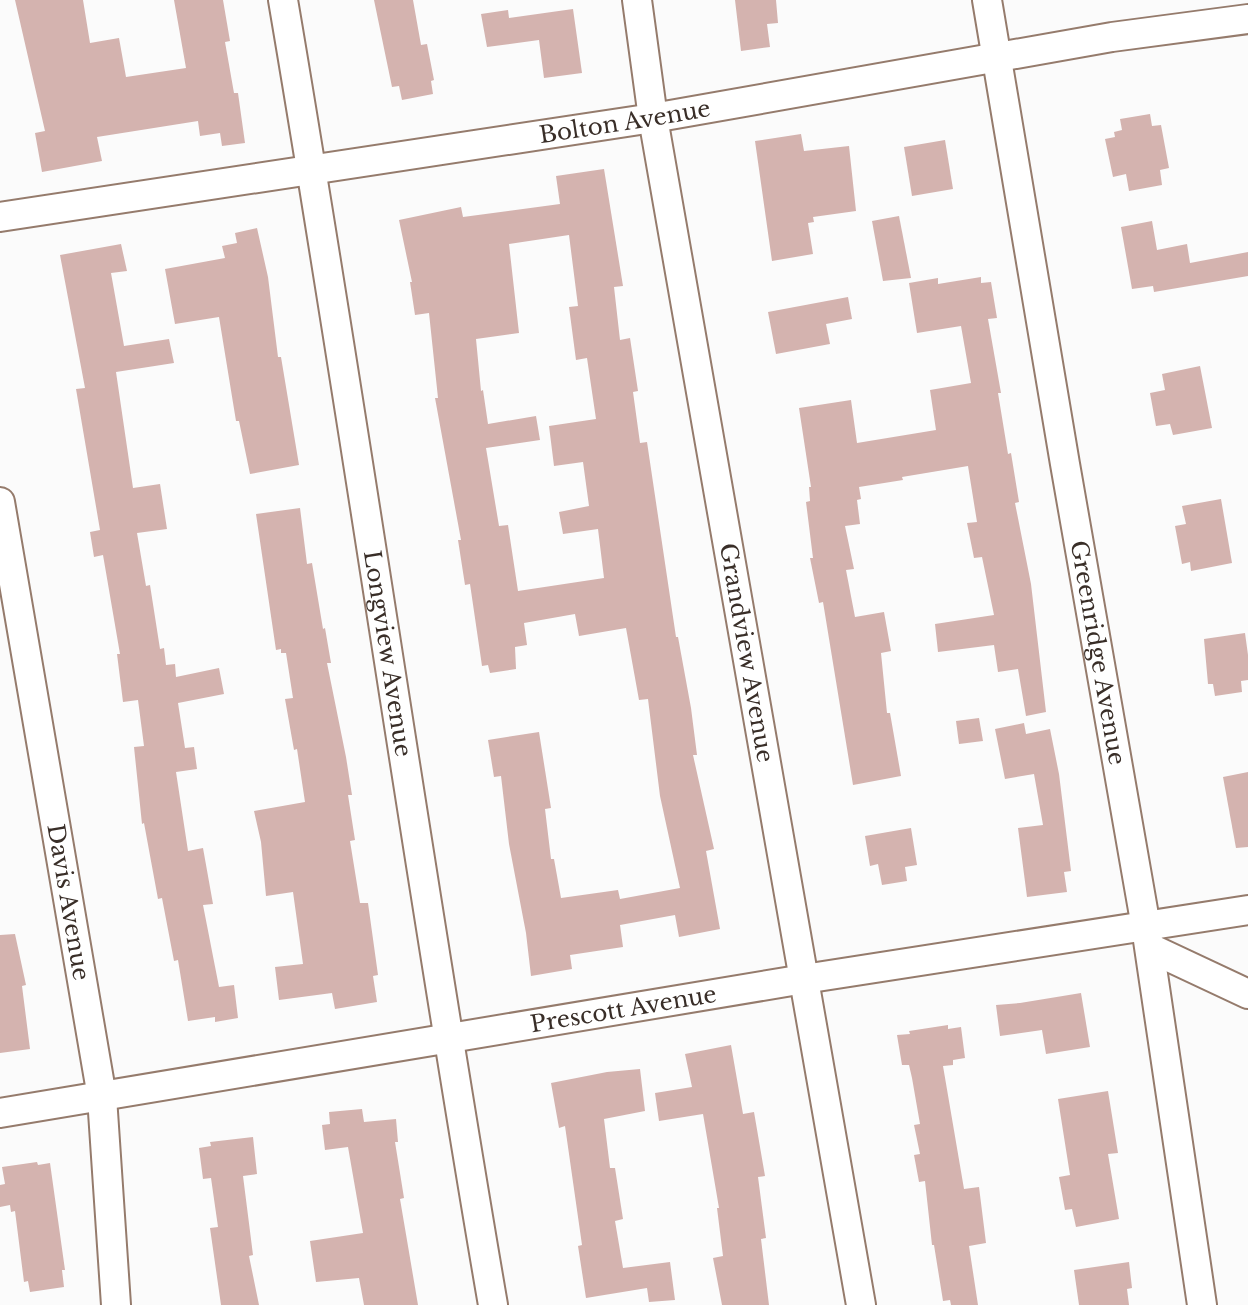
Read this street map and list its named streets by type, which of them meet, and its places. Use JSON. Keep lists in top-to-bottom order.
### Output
{
  "streets": {
    "street": [
      "Bolton Avenue",
      "Greenridge Avenue",
      "Longview Avenue",
      "Grandview Avenue",
      "Davis Avenue",
      "Prescott Avenue"
    ]
  },
  "crossings": [
    ["Bolton Avenue", "Greenridge Avenue"],
    ["Bolton Avenue", "Longview Avenue"],
    ["Bolton Avenue", "Grandview Avenue"],
    ["Greenridge Avenue", "Prescott Avenue"],
    ["Longview Avenue", "Prescott Avenue"],
    ["Grandview Avenue", "Prescott Avenue"],
    ["Davis Avenue", "Prescott Avenue"]
  ]
}
